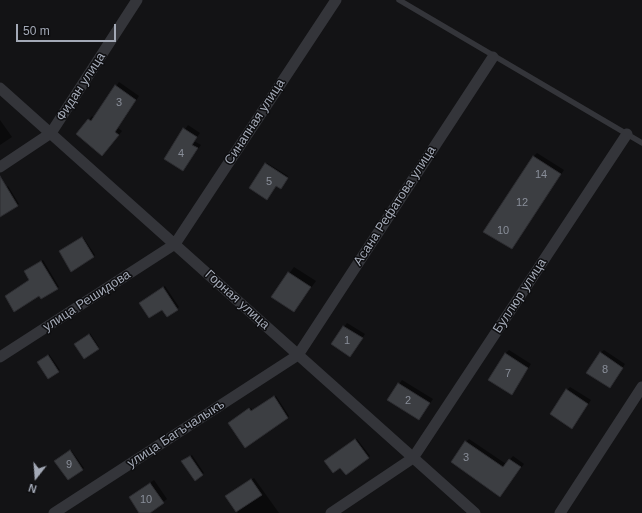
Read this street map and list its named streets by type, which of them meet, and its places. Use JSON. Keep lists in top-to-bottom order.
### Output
{
  "streets": {
    "street": [
      "Фидан улица",
      "Синапная улица",
      "Асана Рефатова улица",
      "Буллюр улица",
      "Горная улица",
      "улица Решидова",
      "улица Багъчалыкъ"
    ]
  },
  "crossings": [
    ["Фидан улица", "Горная улица"],
    ["Синапная улица", "Горная улица"],
    ["Синапная улица", "улица Решидова"],
    ["Асана Рефатова улица", "Горная улица"],
    ["Асана Рефатова улица", "улица Багъчалыкъ"],
    ["Буллюр улица", "Горная улица"],
    ["Горная улица", "улица Решидова"],
    ["Горная улица", "улица Багъчалыкъ"]
  ],
  "house_numbers": [
    "3",
    "4",
    "14",
    "5",
    "12",
    "10",
    "1",
    "8",
    "7",
    "2",
    "3",
    "9",
    "10"
  ],
  "scale_bar": "50 m",
  "north": "bottom"
}
